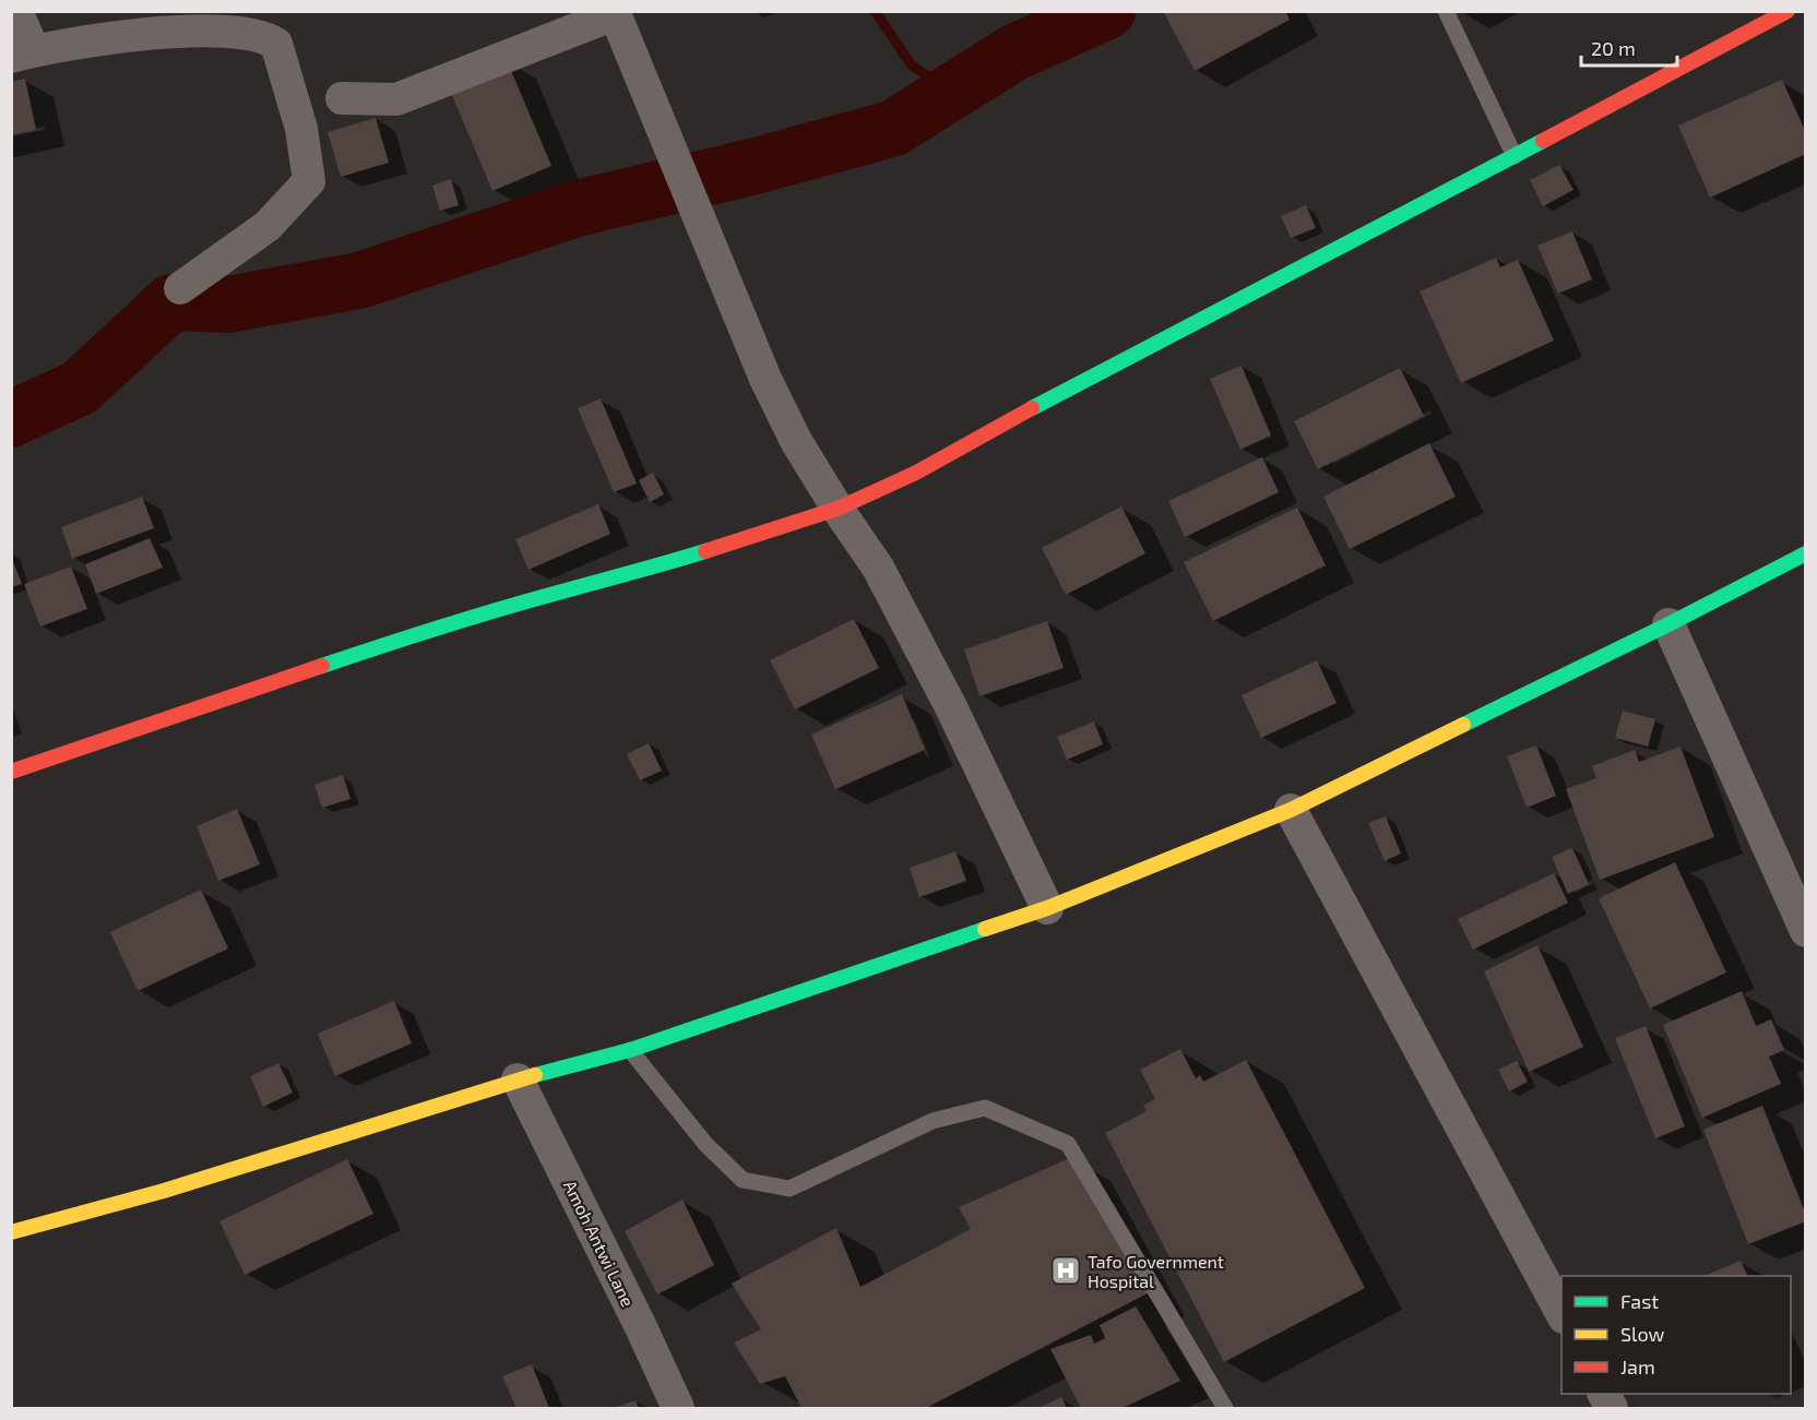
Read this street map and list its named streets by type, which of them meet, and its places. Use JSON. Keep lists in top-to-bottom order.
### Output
{
  "streets": {
    "street": ["Amoh Antwi Lane"]
  },
  "places": {
    "hospital": ["Tafo Government Hospital"]
  },
  "legend": ["Fast", "Slow", "Jam"],
  "scale_bar": "20 m"
}
